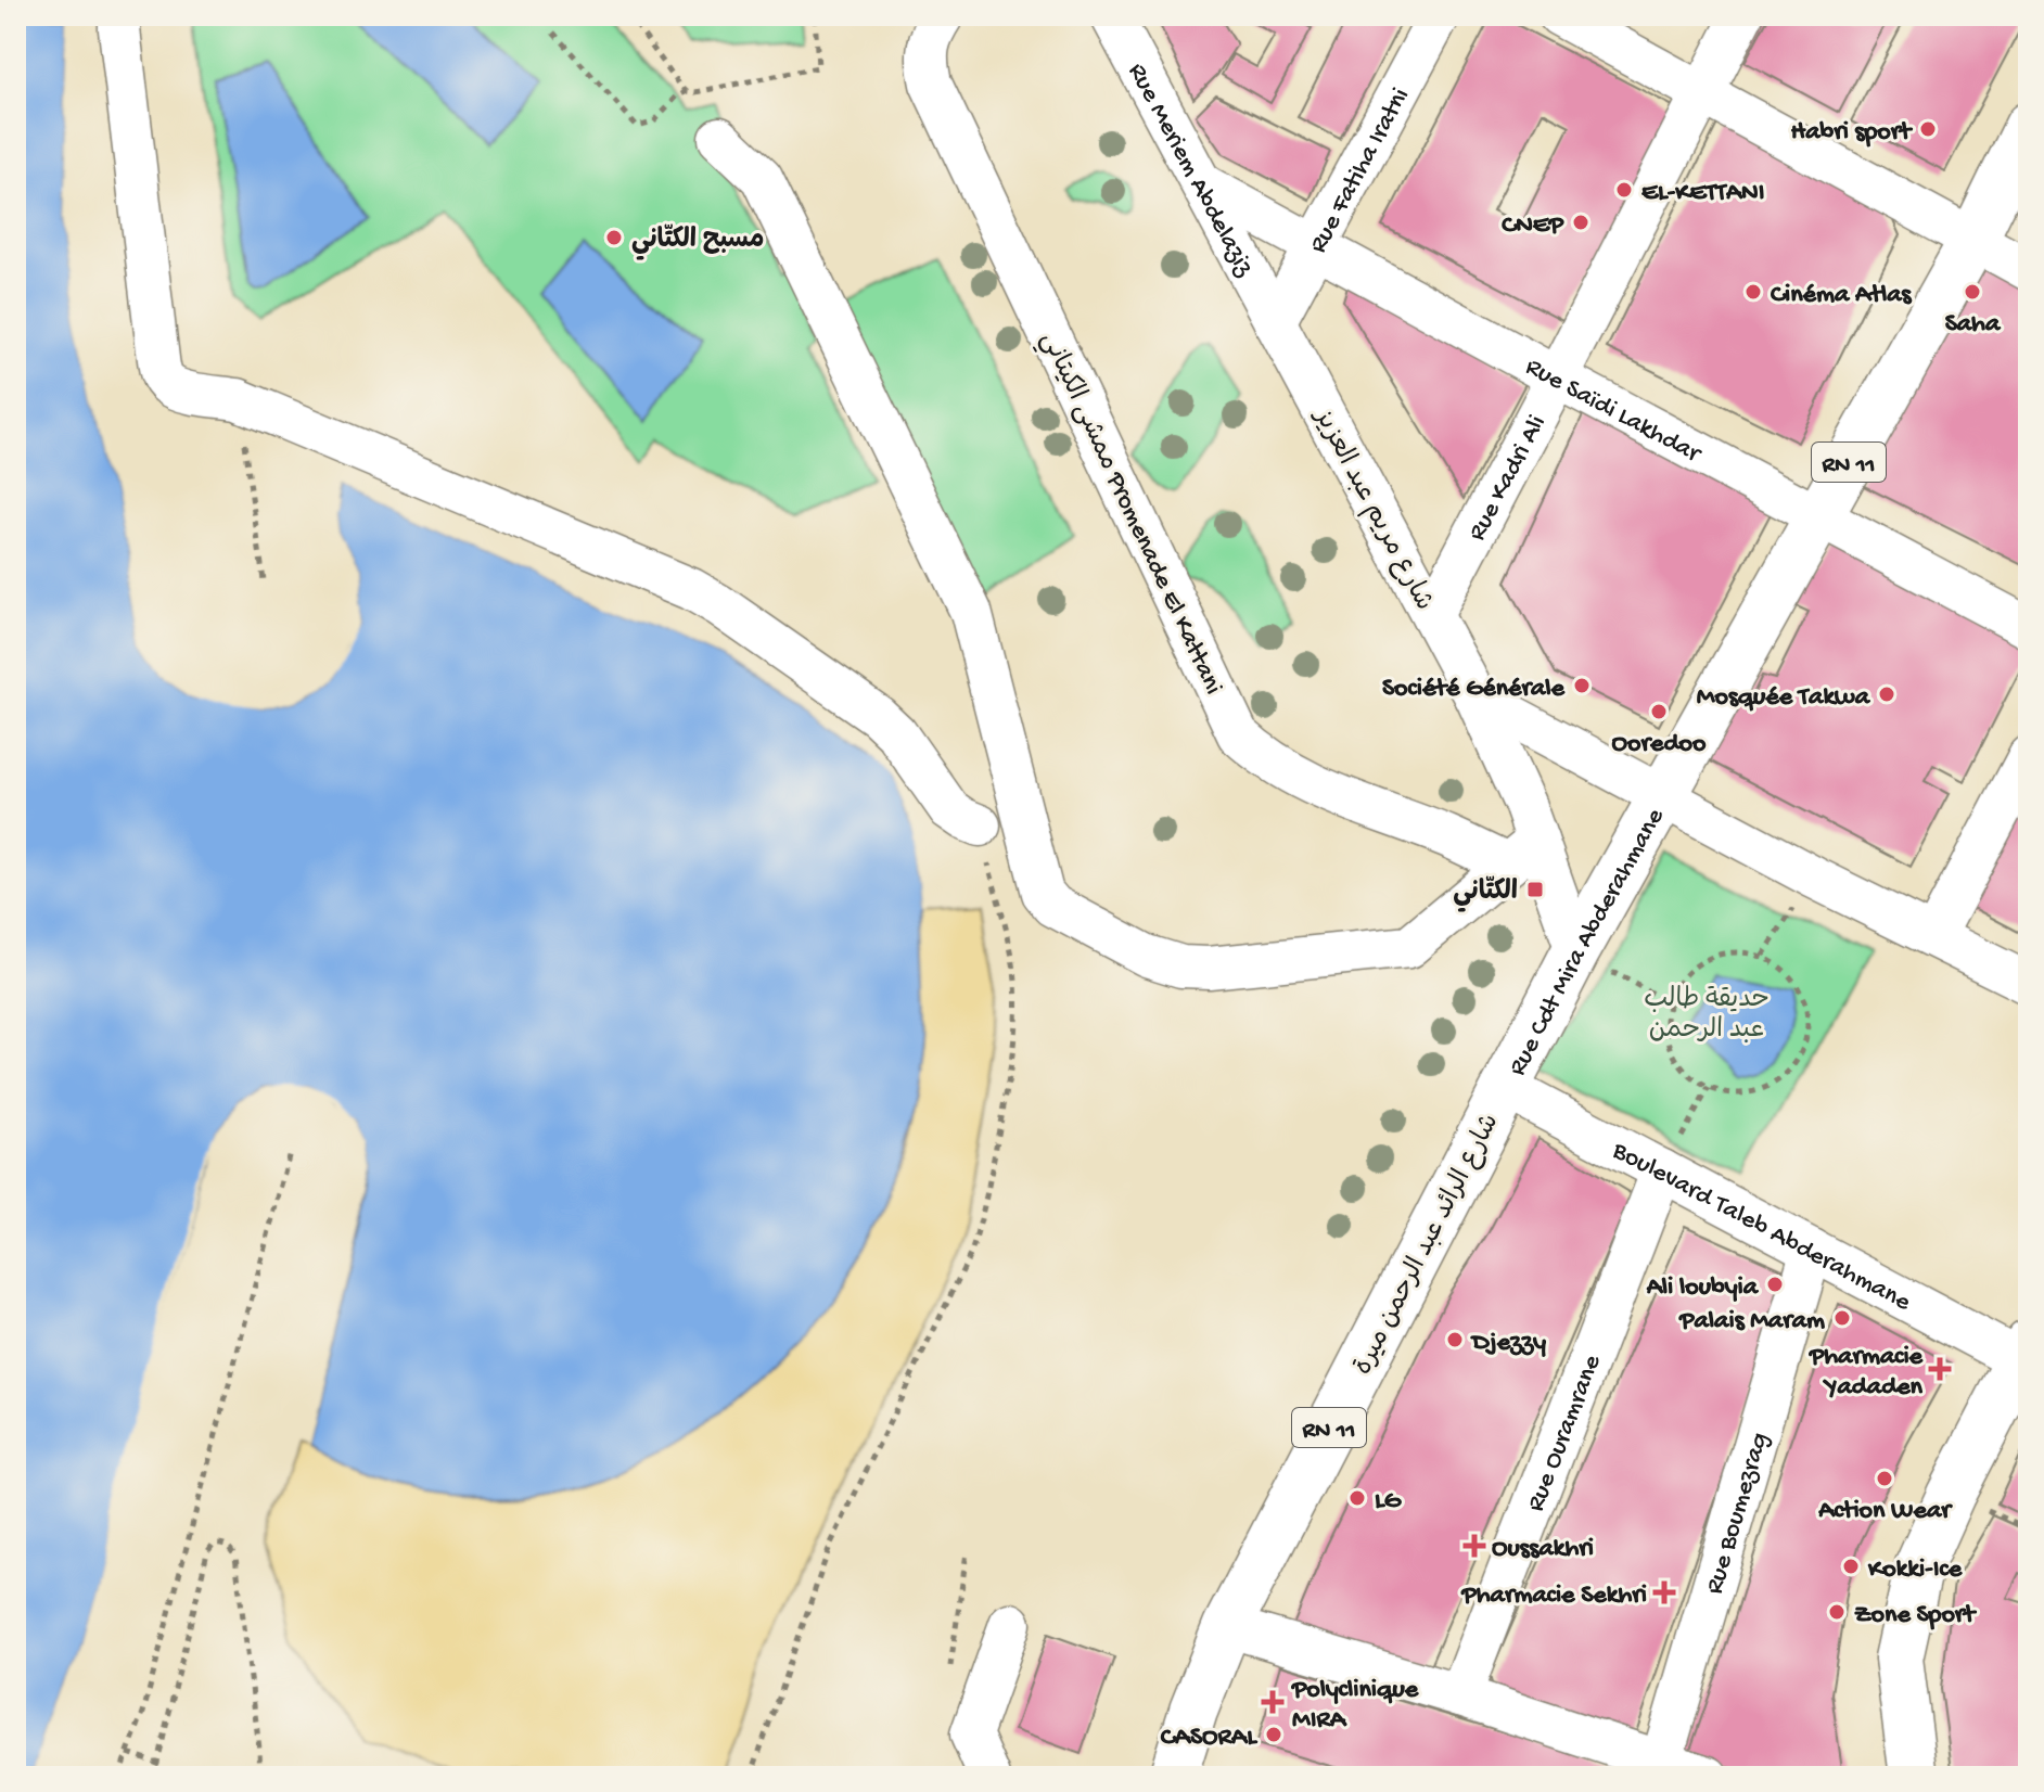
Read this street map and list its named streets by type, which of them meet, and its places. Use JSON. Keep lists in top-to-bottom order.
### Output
{
  "streets": {
    "main road": ["RN 11", "Rue Cdt Mira Abderahmane", "شارع الرائد عبد الرحمن ميرة"],
    "street": [
      "Rue Meriem Abdelaziz",
      "Rue Fatiha Iratni",
      "Rue Saïdi Lakhdar",
      "Rue Kadri Ali",
      "شارع مريم عبد العزيز",
      "ممشى الكيتاني Promenade El Kattani",
      "Boulevard Taleb Abderahmane",
      "Rue Ouramrane",
      "Rue Boumezrag"
    ]
  },
  "crossings": [
    ["Rue Meriem Abdelaziz", "Rue Fatiha Iratni"],
    ["Rue Meriem Abdelaziz", "Rue Saïdi Lakhdar"],
    ["Rue Meriem Abdelaziz", "شارع مريم عبد العزيز"],
    ["Rue Fatiha Iratni", "Rue Saïdi Lakhdar"],
    ["Rue Fatiha Iratni", "شارع مريم عبد العزيز"],
    ["Rue Saïdi Lakhdar", "RN 11"],
    ["Rue Saïdi Lakhdar", "Rue Kadri Ali"],
    ["RN 11", "Rue Cdt Mira Abderahmane"],
    ["Rue Kadri Ali", "شارع مريم عبد العزيز"],
    ["Rue Cdt Mira Abderahmane", "Boulevard Taleb Abderahmane"],
    ["Rue Cdt Mira Abderahmane", "شارع الرائد عبد الرحمن ميرة"],
    ["Boulevard Taleb Abderahmane", "شارع الرائد عبد الرحمن ميرة"],
    ["Boulevard Taleb Abderahmane", "Rue Ouramrane"],
    ["Boulevard Taleb Abderahmane", "Rue Boumezrag"]
  ],
  "parks": ["حديقة طالب عبد الرحمن"],
  "places": {
    "other": [
      "Habri sport",
      "EL-KETTANI",
      "CNEP",
      "مسبح الكتّاني",
      "Cinéma Atlas",
      "Saha",
      "Société Générale",
      "Mosquée Takwa",
      "Ooredoo",
      "Ali loubyia",
      "Palais Maram",
      "Djezzy",
      "Action Wear",
      "LG",
      "Kokki-Ice",
      "Zone Sport",
      "CASORAL"
    ],
    "transit": ["الكتّاني"],
    "health": [
      "Pharmacie Yadaden",
      "Oussakhri",
      "Pharmacie Sekhri",
      "Polyclinique MIRA"
    ]
  }
}
